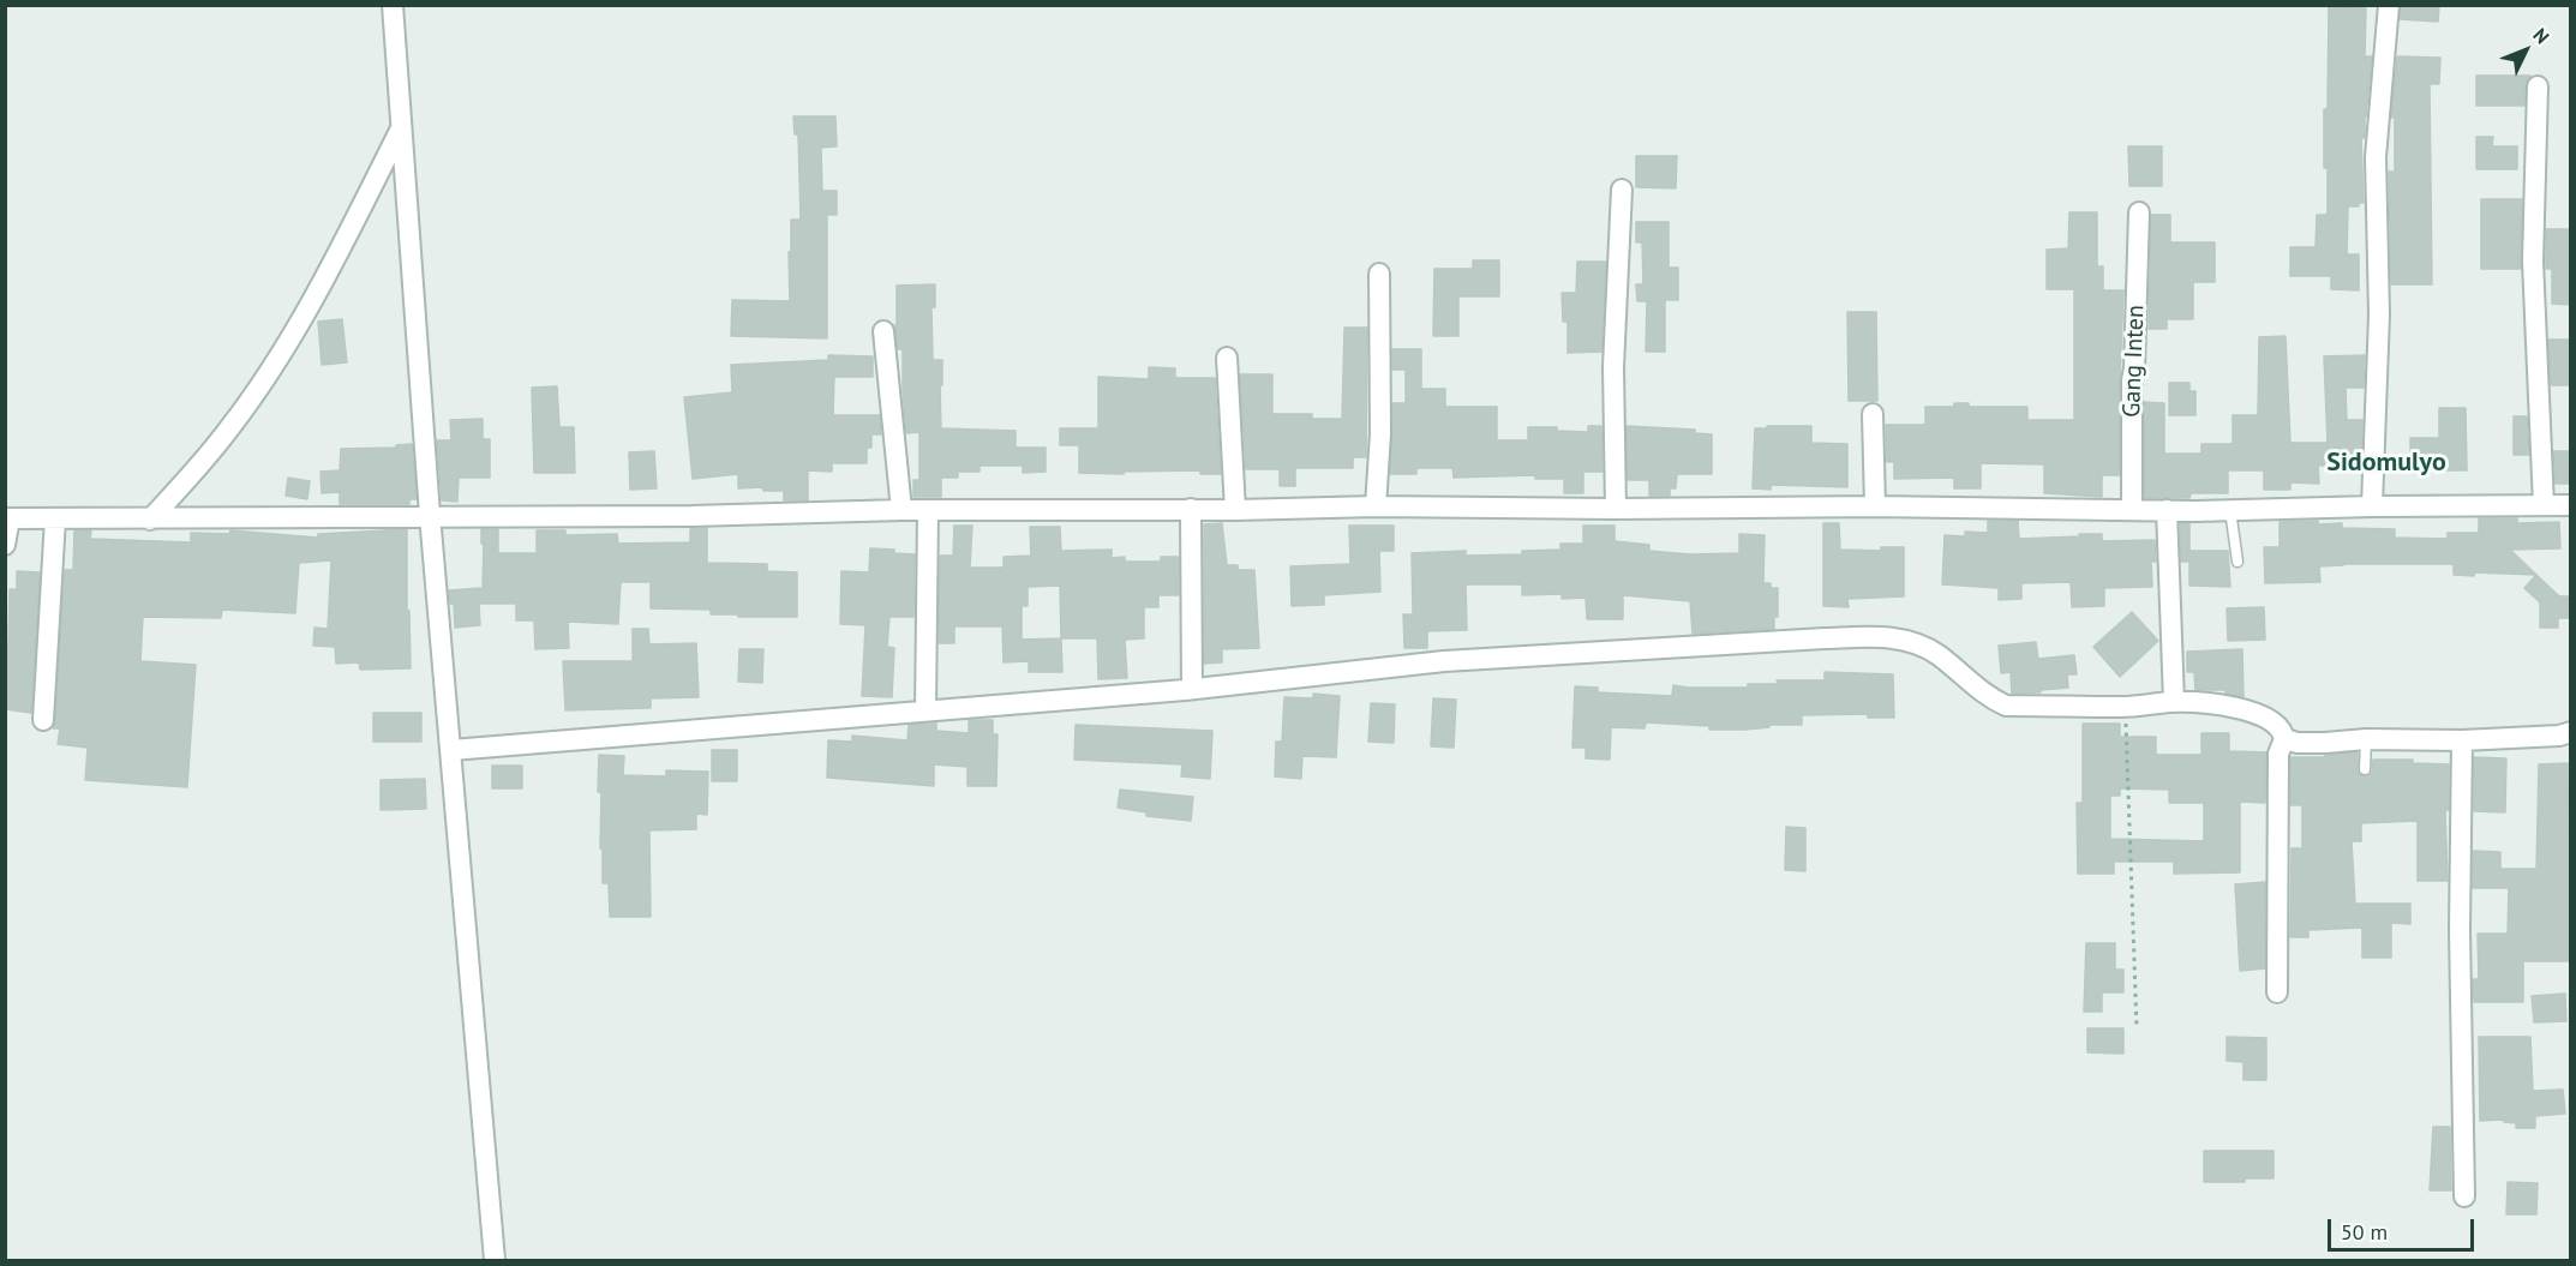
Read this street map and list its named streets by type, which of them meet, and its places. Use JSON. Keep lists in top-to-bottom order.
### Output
{
  "streets": {
    "street": ["Gang Inten"]
  },
  "districts": ["Sidomulyo"],
  "scale_bar": "50 m",
  "north": "top right"
}
